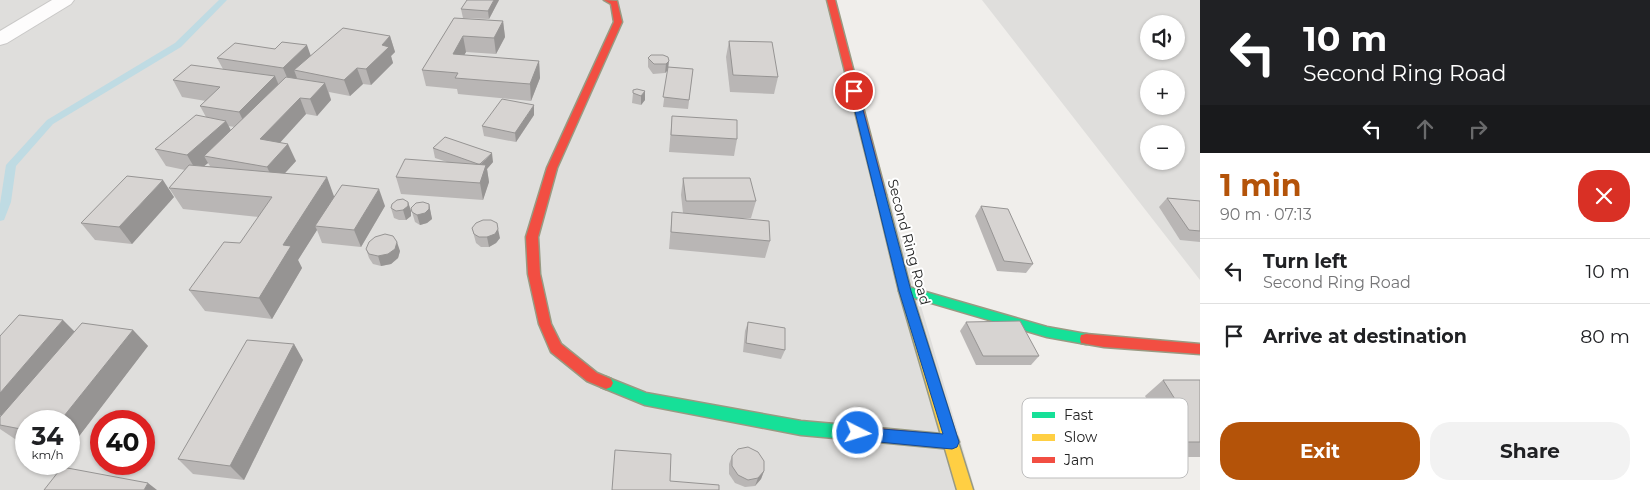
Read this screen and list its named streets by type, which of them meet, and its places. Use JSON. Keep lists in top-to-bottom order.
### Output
{
  "streets": {
    "street": ["Second Ring Road"]
  },
  "legend": ["Fast", "Slow", "Jam"],
  "page": {
    "turn": ["10 m", "Second Ring Road"],
    "map_buttons": ["+", "−"],
    "heading": ["1 min", "90 m · 07:13"],
    "list": [
      {
        "name": "Turn left",
        "note": "Second Ring Road",
        "value": "10 m"
      },
      {
        "name": "Arrive at destination",
        "value": "80 m"
      }
    ],
    "speed": "34 km/h",
    "limit": "40",
    "buttons": ["Exit", "Share"]
  }
}
